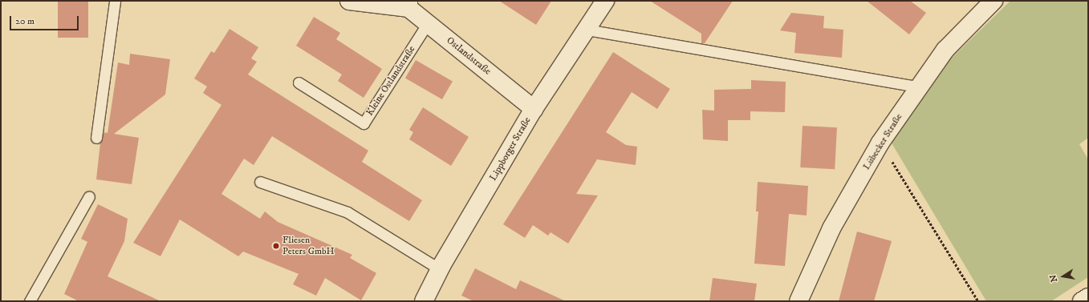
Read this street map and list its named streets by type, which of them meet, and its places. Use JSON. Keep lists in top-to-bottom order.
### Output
{
  "streets": {
    "street": ["Ostlandstraße", "Lübecker Straße", "Lippborger Straße"],
    "lane": ["Kleine Ostlandstraße"]
  },
  "crossings": [
    ["Ostlandstraße", "Kleine Ostlandstraße"],
    ["Ostlandstraße", "Lippborger Straße"]
  ],
  "places": ["Fliesen Peters GmbH"],
  "scale_bar": "20 m",
  "north": "left"
}
